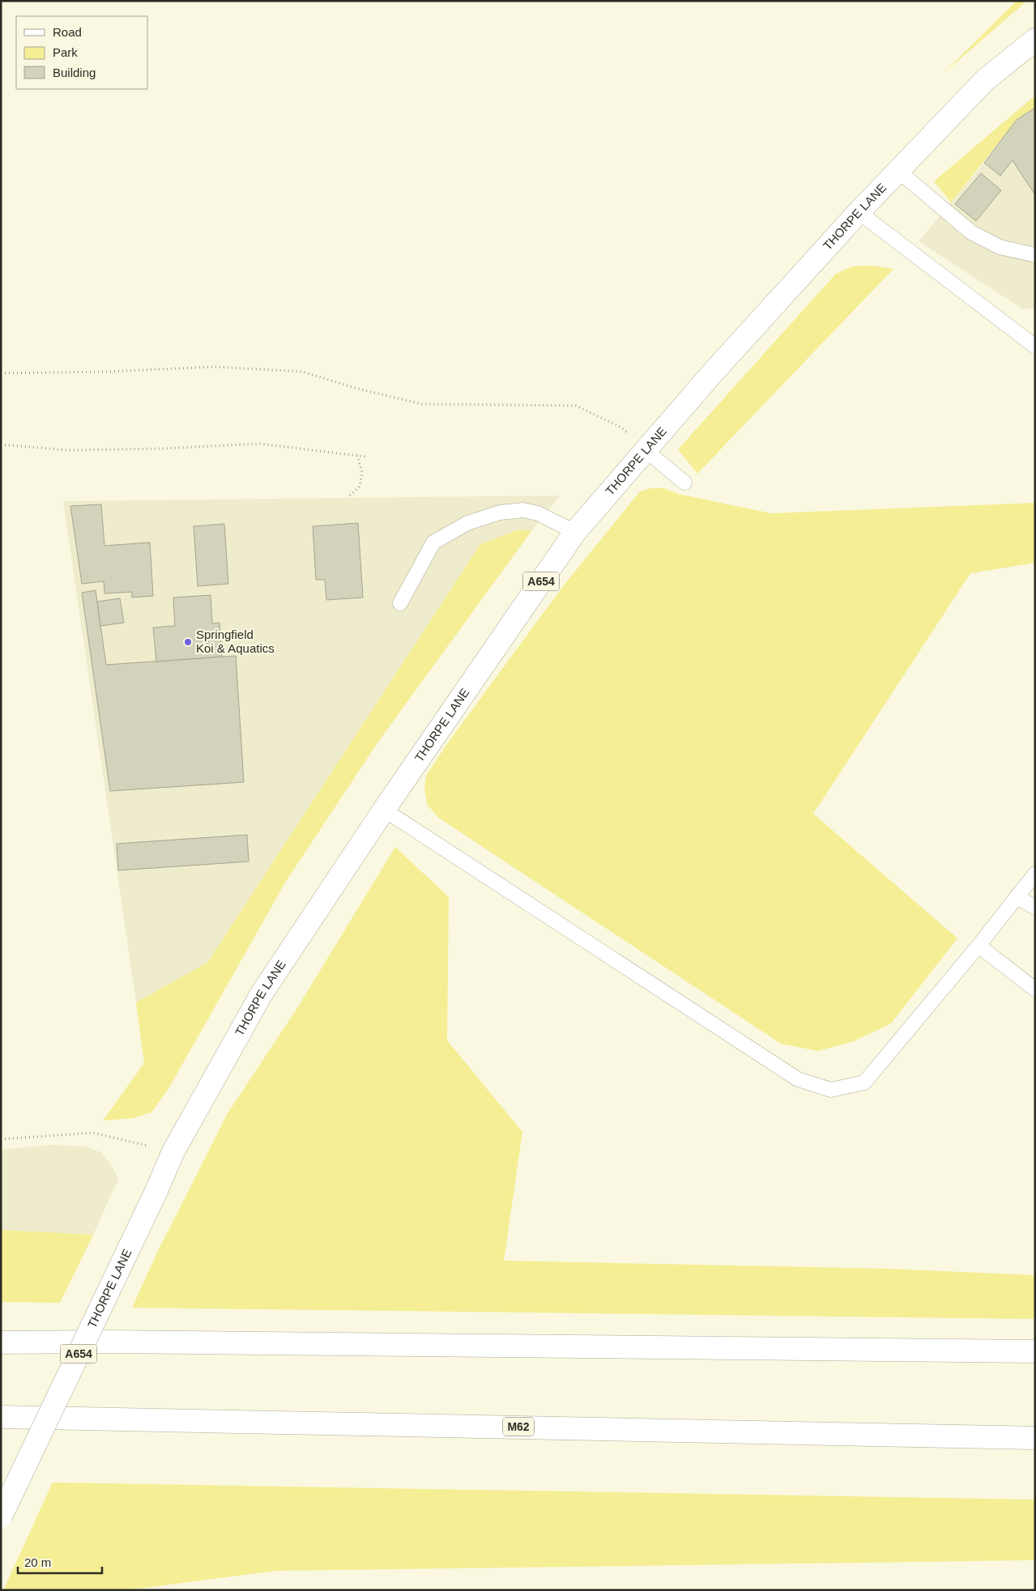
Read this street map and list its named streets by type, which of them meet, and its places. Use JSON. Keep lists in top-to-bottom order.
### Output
{
  "streets": {
    "main road": ["THORPE LANE", "A654", "M62"]
  },
  "places": ["Springfield Koi & Aquatics"],
  "legend": ["Road", "Park", "Building"],
  "scale_bar": "20 m"
}
